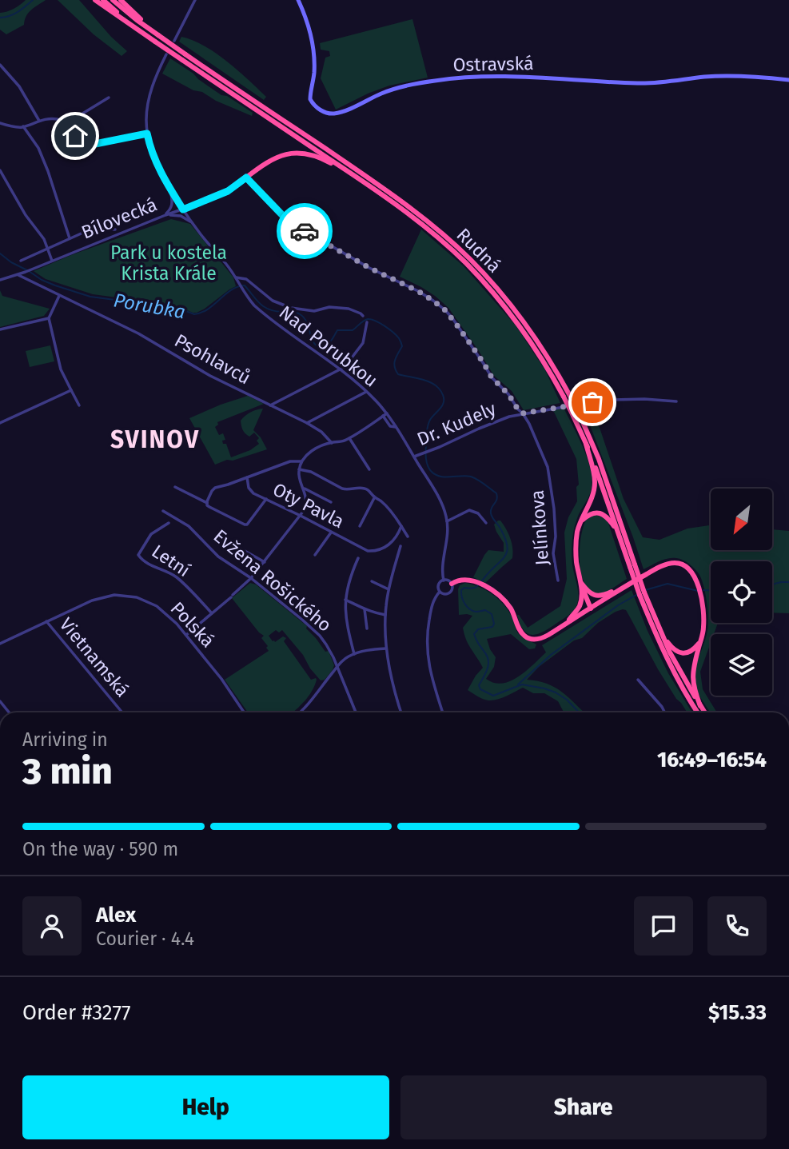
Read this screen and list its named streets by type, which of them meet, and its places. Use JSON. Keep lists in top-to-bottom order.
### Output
{
  "streets": {
    "highway": ["Rudná"],
    "street": [
      "Ostravská",
      "Bílovecká",
      "Nad Porubkou",
      "Psohlavců",
      "Dr. Kudely",
      "Oty Pavla",
      "Jelínkova",
      "Letní",
      "Evžena Rošického",
      "Polská",
      "Vietnamská"
    ]
  },
  "crossings": [
    ["Bílovecká", "Nad Porubkou"],
    ["Bílovecká", "Psohlavců"],
    ["Bílovecká", "Jelínkova"],
    ["Nad Porubkou", "Dr. Kudely"],
    ["Dr. Kudely", "Jelínkova"],
    ["Polská", "Vietnamská"]
  ],
  "districts": ["SVINOV"],
  "water": ["Porubka"],
  "parks": ["Park u kostela Krista Krále"],
  "north": "bottom left",
  "page": {
    "heading": ["3 min", "Arriving in", "16:49–16:54"],
    "panel": [
      "Alex",
      "Courier · 4.4",
      "Order #3277",
      "$15.33"
    ],
    "bar": "On the way · 590 m",
    "buttons": ["Help", "Share"]
  }
}
